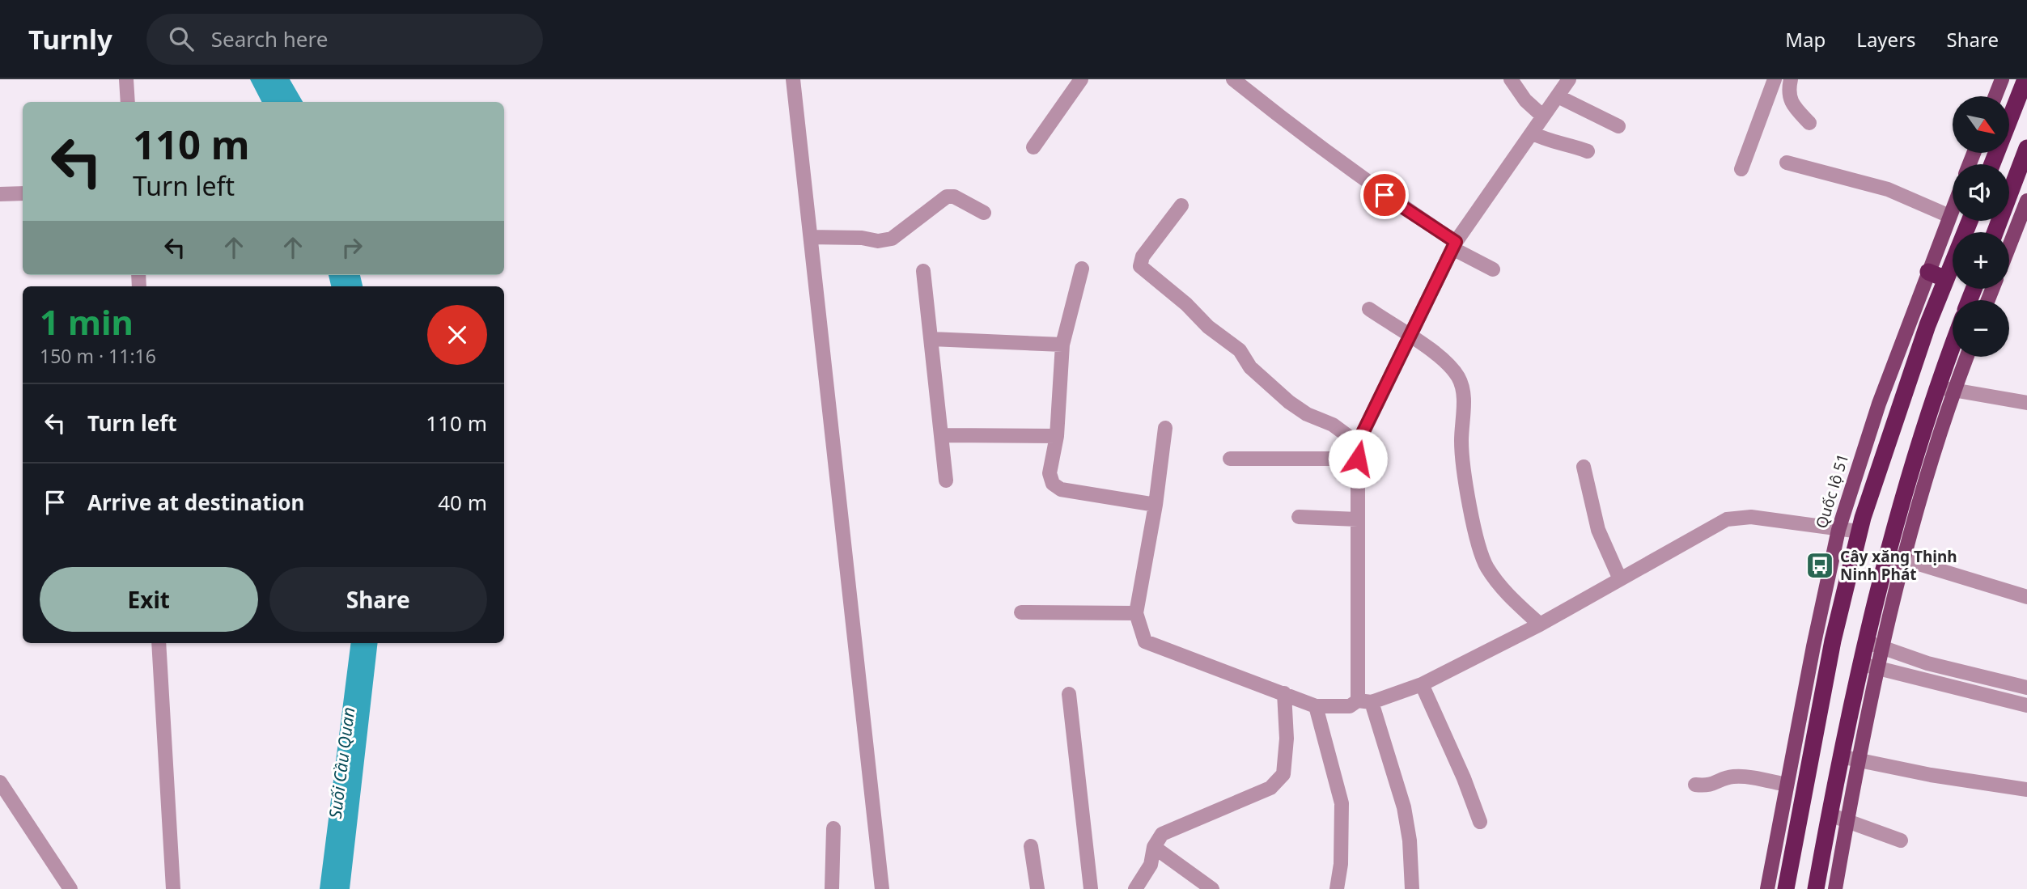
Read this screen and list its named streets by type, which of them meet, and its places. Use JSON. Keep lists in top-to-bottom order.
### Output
{
  "streets": {
    "main road": ["Quốc lộ 51"]
  },
  "water": ["Suối Cầu Quan"],
  "places": {
    "bus stop": ["Cây xăng Thịnh Ninh Phát"]
  },
  "north": "bottom right",
  "page": {
    "header": "Turnly",
    "search": "Search here",
    "nav": ["Map", "Layers", "Share"],
    "map_buttons": ["+", "−"],
    "turn": ["110 m", "Turn left"],
    "heading": ["1 min", "150 m · 11:16"],
    "list": [
      {
        "name": "Turn left",
        "value": "110 m"
      },
      {
        "name": "Arrive at destination",
        "value": "40 m"
      }
    ],
    "buttons": ["Exit", "Share"]
  }
}
